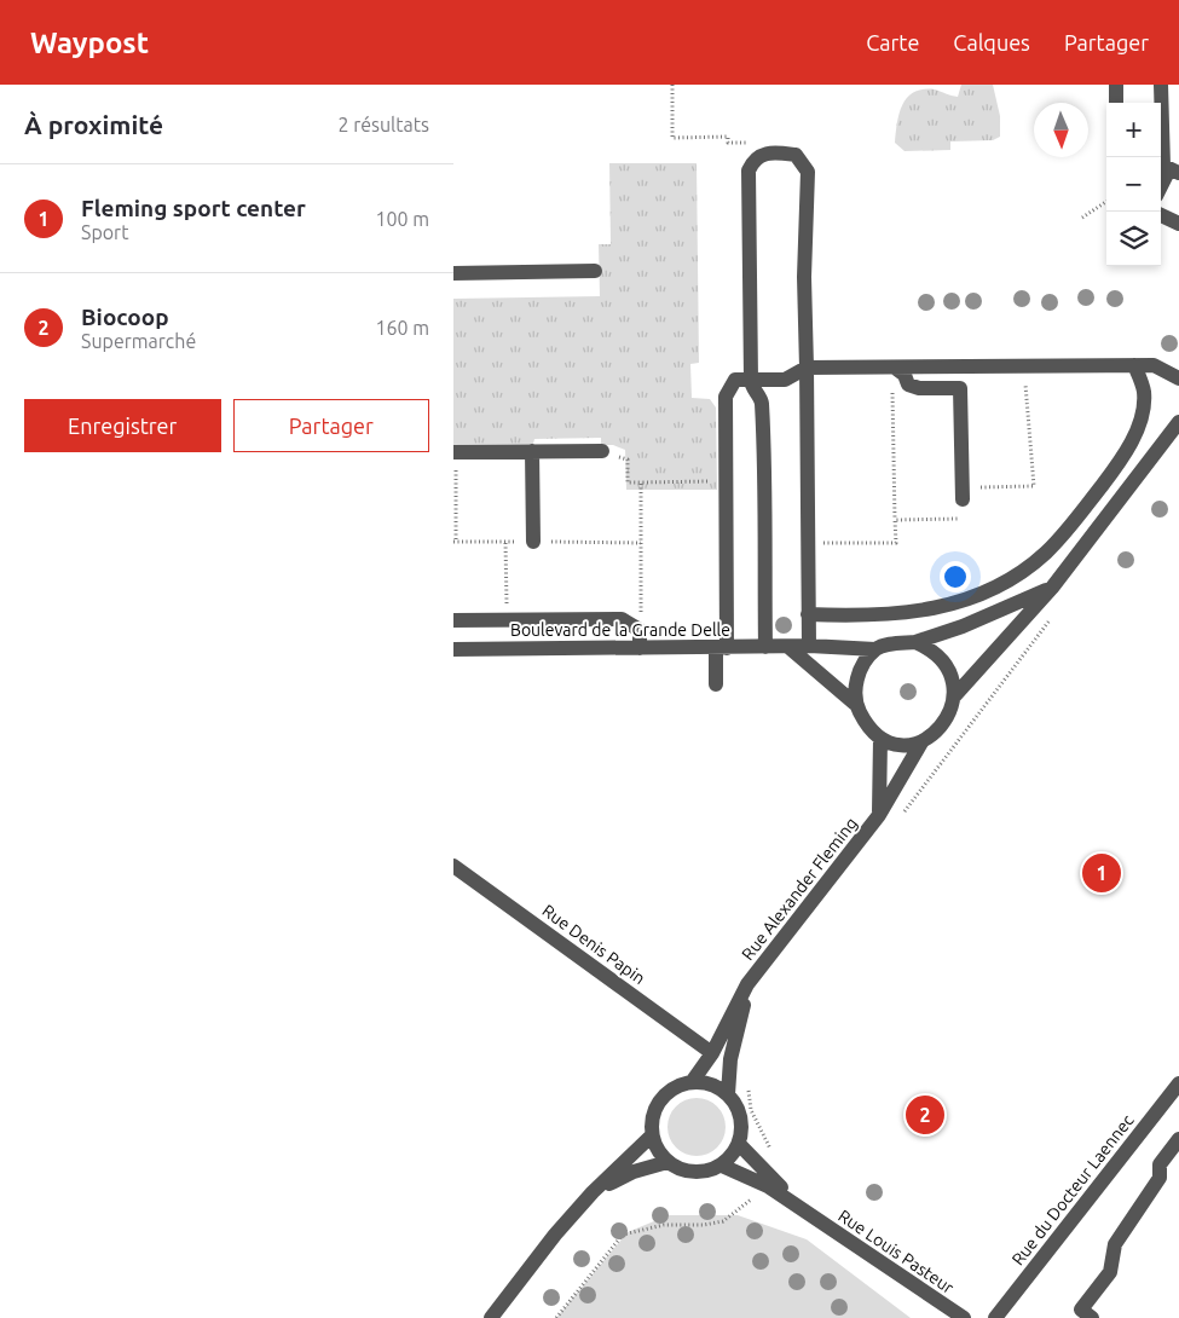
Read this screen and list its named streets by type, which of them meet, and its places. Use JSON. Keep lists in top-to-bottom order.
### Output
{
  "streets": {
    "street": [
      "Boulevard de la Grande Delle",
      "Rue Alexander Fleming",
      "Rue Denis Papin",
      "Rue du Docteur Laennec",
      "Rue Louis Pasteur"
    ]
  },
  "crossings": [
    ["Boulevard de la Grande Delle", "Rue Alexander Fleming"],
    ["Rue Alexander Fleming", "Rue Denis Papin"]
  ],
  "north": "bottom",
  "page": {
    "header": "Waypost",
    "nav": ["Carte", "Calques", "Partager"],
    "heading": ["À proximité", "2 résultats"],
    "map_buttons": ["+", "−"],
    "list": [
      {
        "mark": "1",
        "name": "Fleming sport center",
        "note": "Sport",
        "value": "100 m"
      },
      {
        "mark": "2",
        "name": "Biocoop",
        "note": "Supermarché",
        "value": "160 m"
      }
    ],
    "buttons": ["Enregistrer", "Partager"],
    "pins": ["1", "2"]
  }
}
